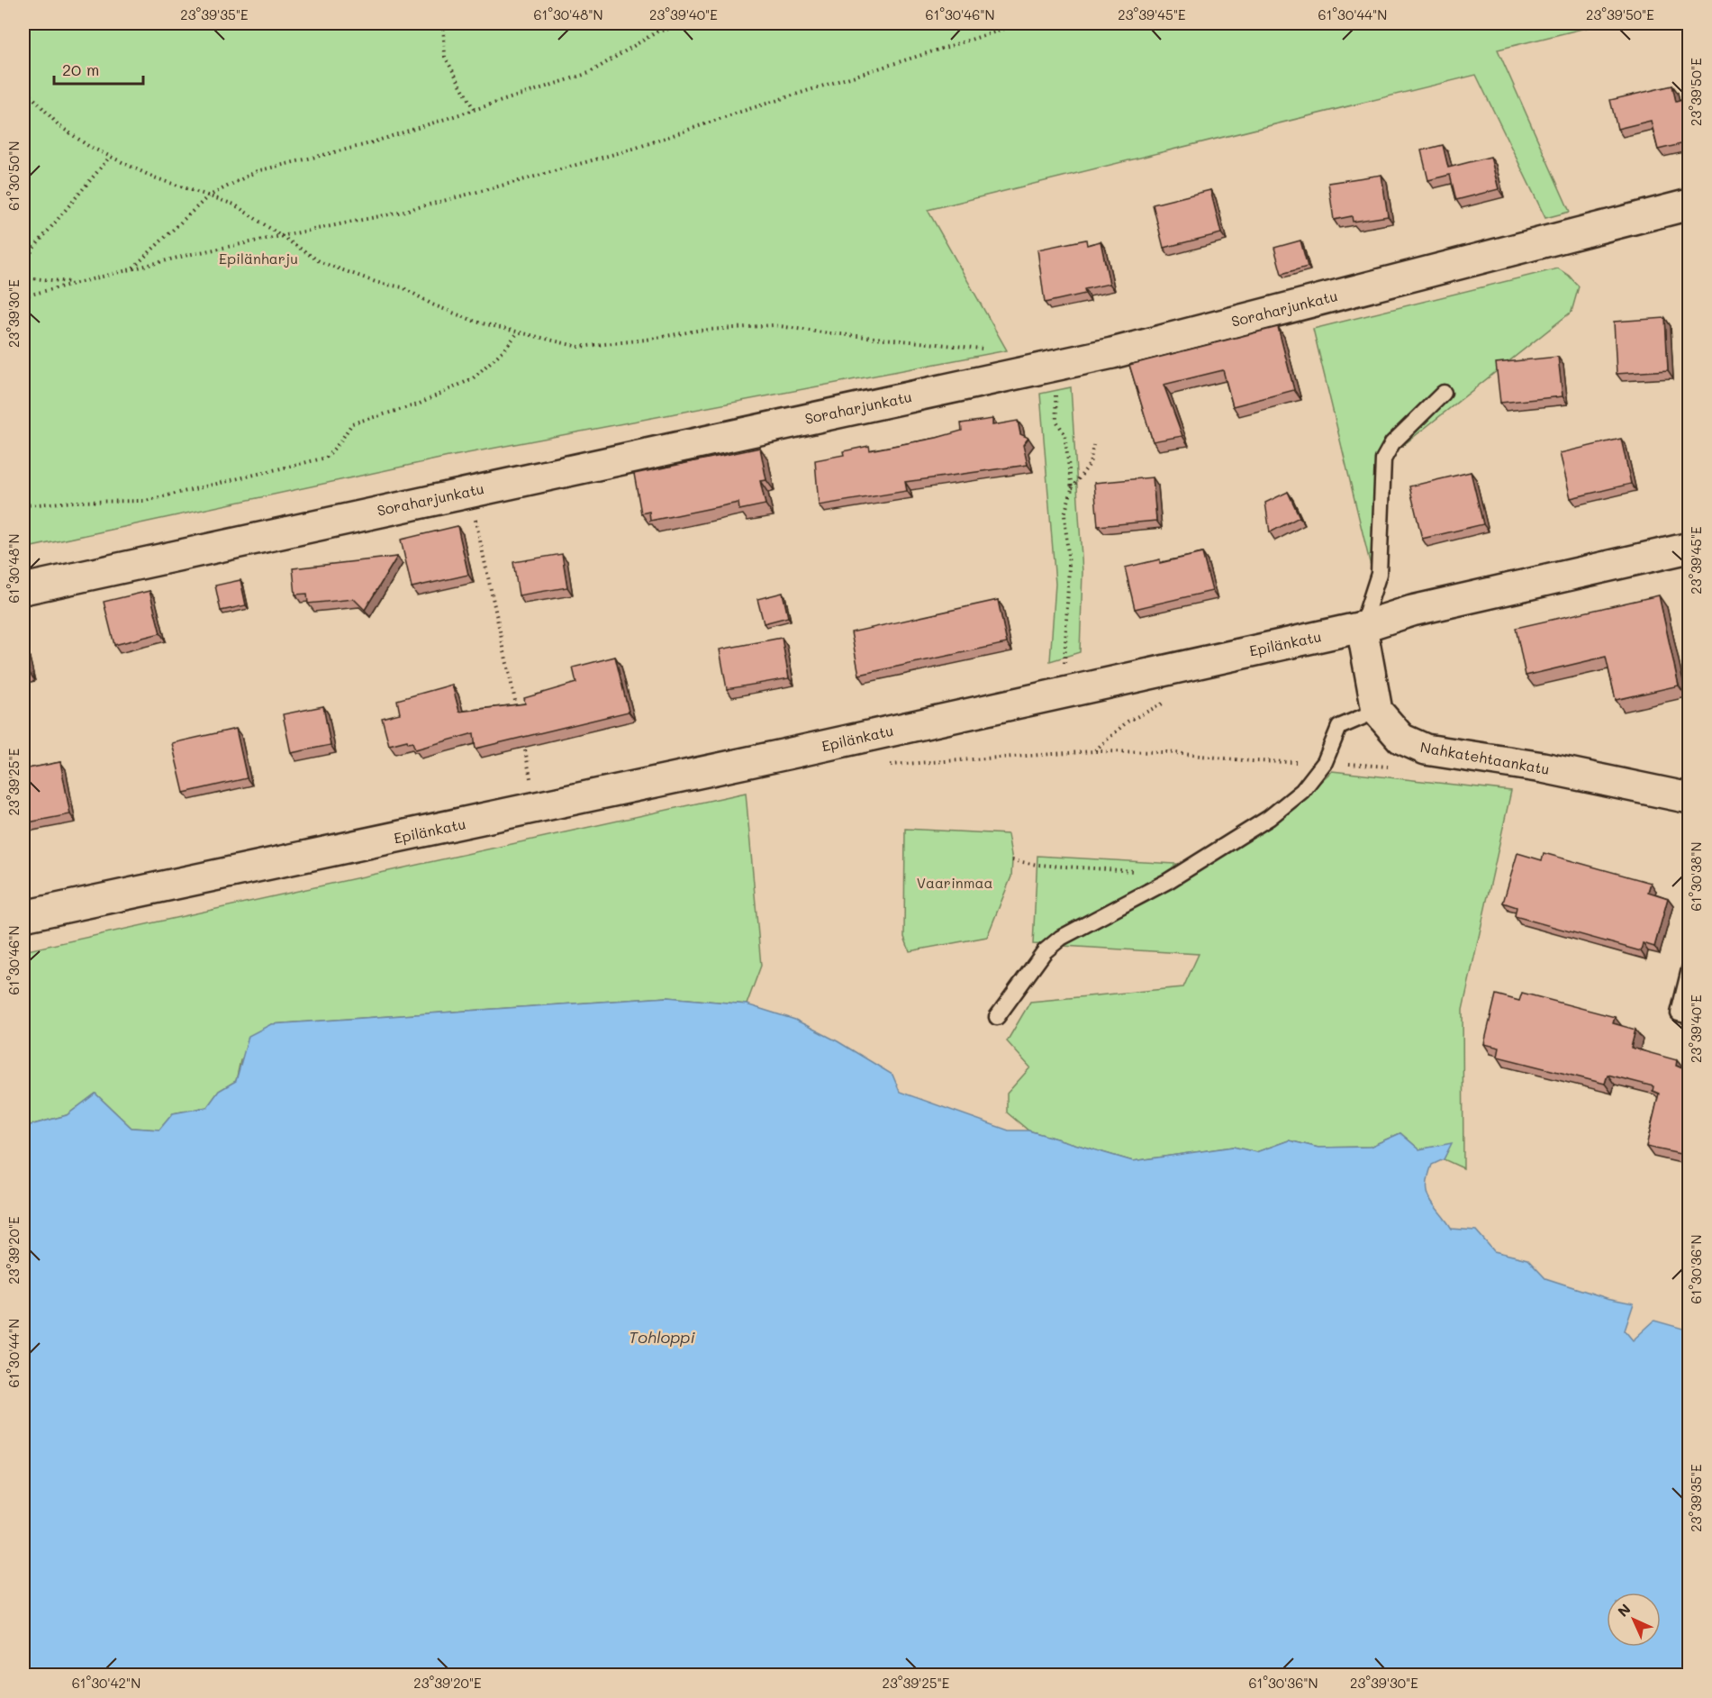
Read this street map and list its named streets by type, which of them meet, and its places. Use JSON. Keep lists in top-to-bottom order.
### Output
{
  "streets": {
    "street": ["Soraharjunkatu", "Epilänkatu", "Nahkatehtaankatu"]
  },
  "water": ["Tohloppi"],
  "parks": ["Epilänharju", "Vaarinmaa"],
  "scale_bar": "20 m",
  "north": "top left",
  "coordinates": [
    "23°39'35\"E",
    "61°30'48\"N",
    "23°39'40\"E",
    "61°30'46\"N",
    "23°39'45\"E",
    "61°30'44\"N",
    "23°39'50\"E",
    "61°30'50\"N",
    "23°39'30\"E",
    "23°39'25\"E",
    "61°30'38\"N",
    "23°39'20\"E",
    "61°30'36\"N",
    "61°30'42\"N"
  ]
}
